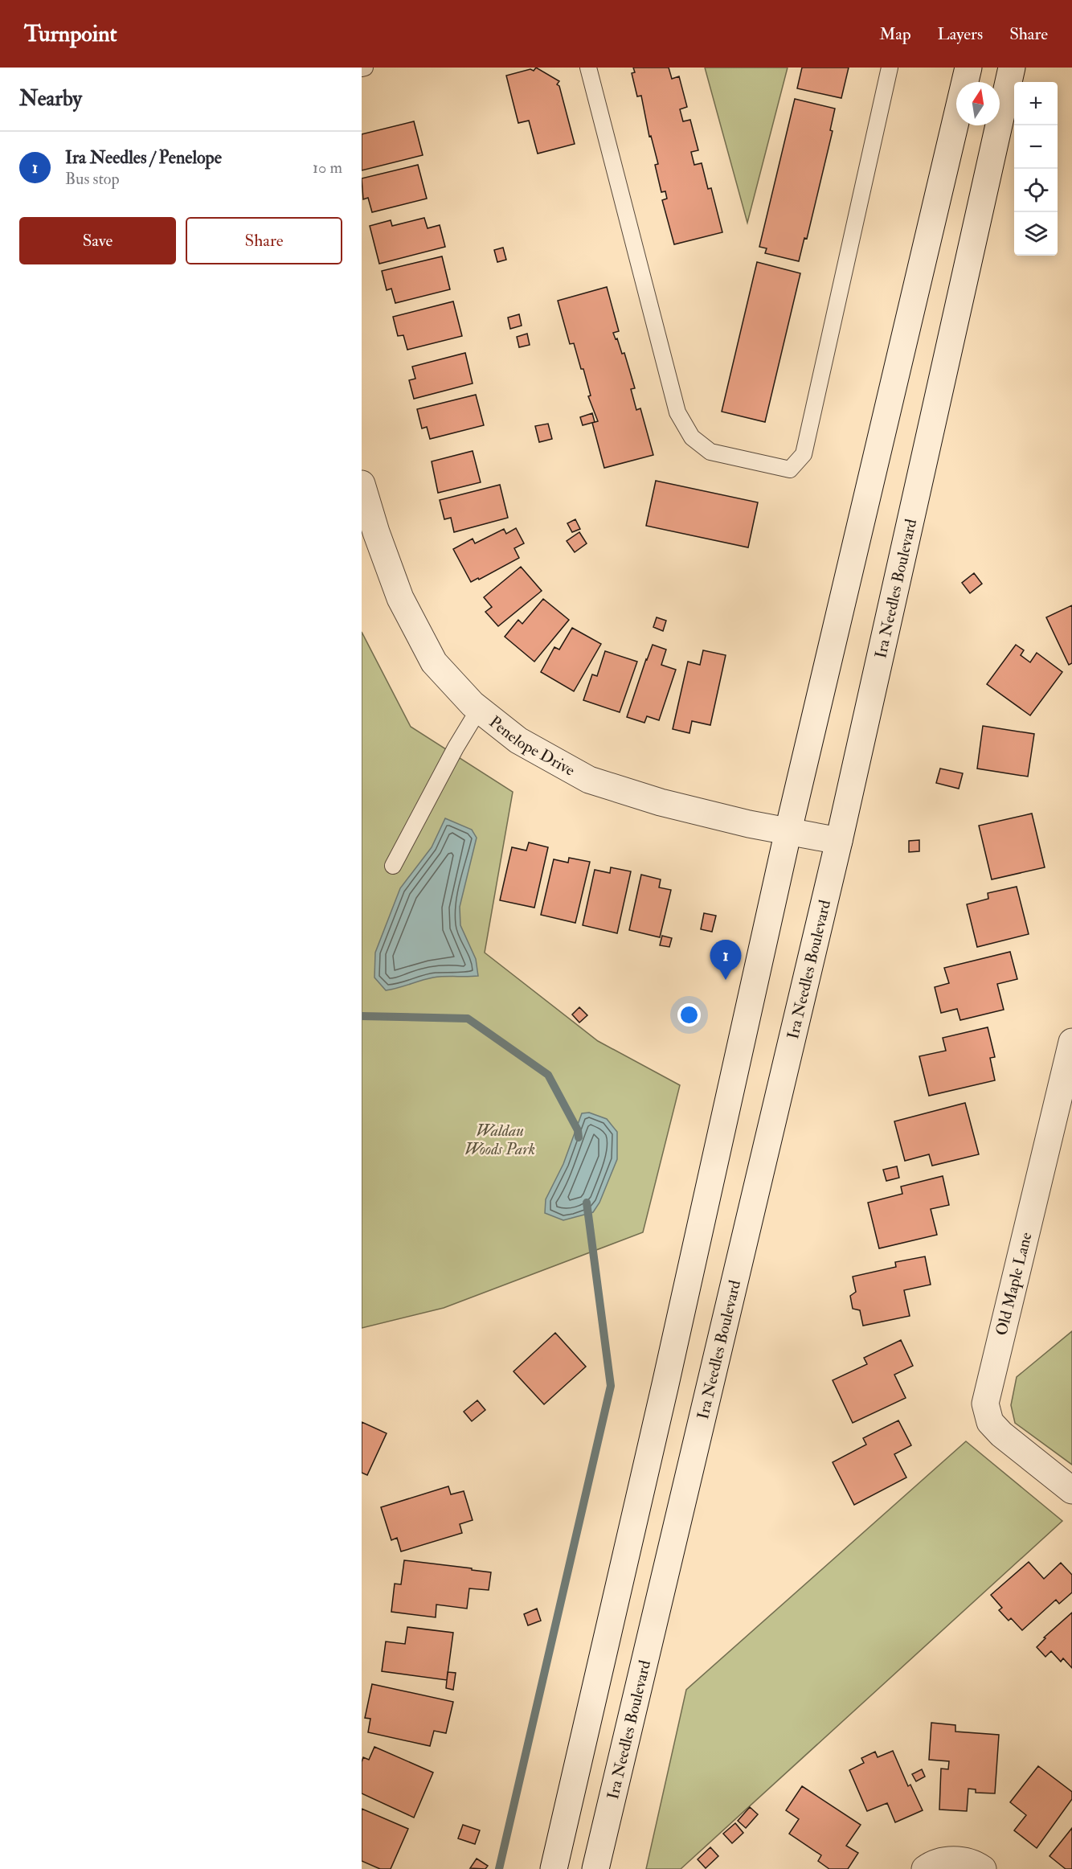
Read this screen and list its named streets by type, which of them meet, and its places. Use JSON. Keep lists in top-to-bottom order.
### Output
{
  "streets": {
    "main road": ["Ira Needles Boulevard", "Penelope Drive", "Old Maple Lane"]
  },
  "crossings": [
    ["Ira Needles Boulevard", "Penelope Drive"]
  ],
  "parks": ["Waldau Woods Park"],
  "north": "top",
  "page": {
    "header": "Turnpoint",
    "nav": ["Map", "Layers", "Share"],
    "heading": "Nearby",
    "map_buttons": ["+", "−"],
    "list": [
      {
        "mark": "1",
        "name": "Ira Needles / Penelope",
        "note": "Bus stop",
        "value": "10 m"
      }
    ],
    "buttons": ["Save", "Share"],
    "pins": "1"
  }
}
